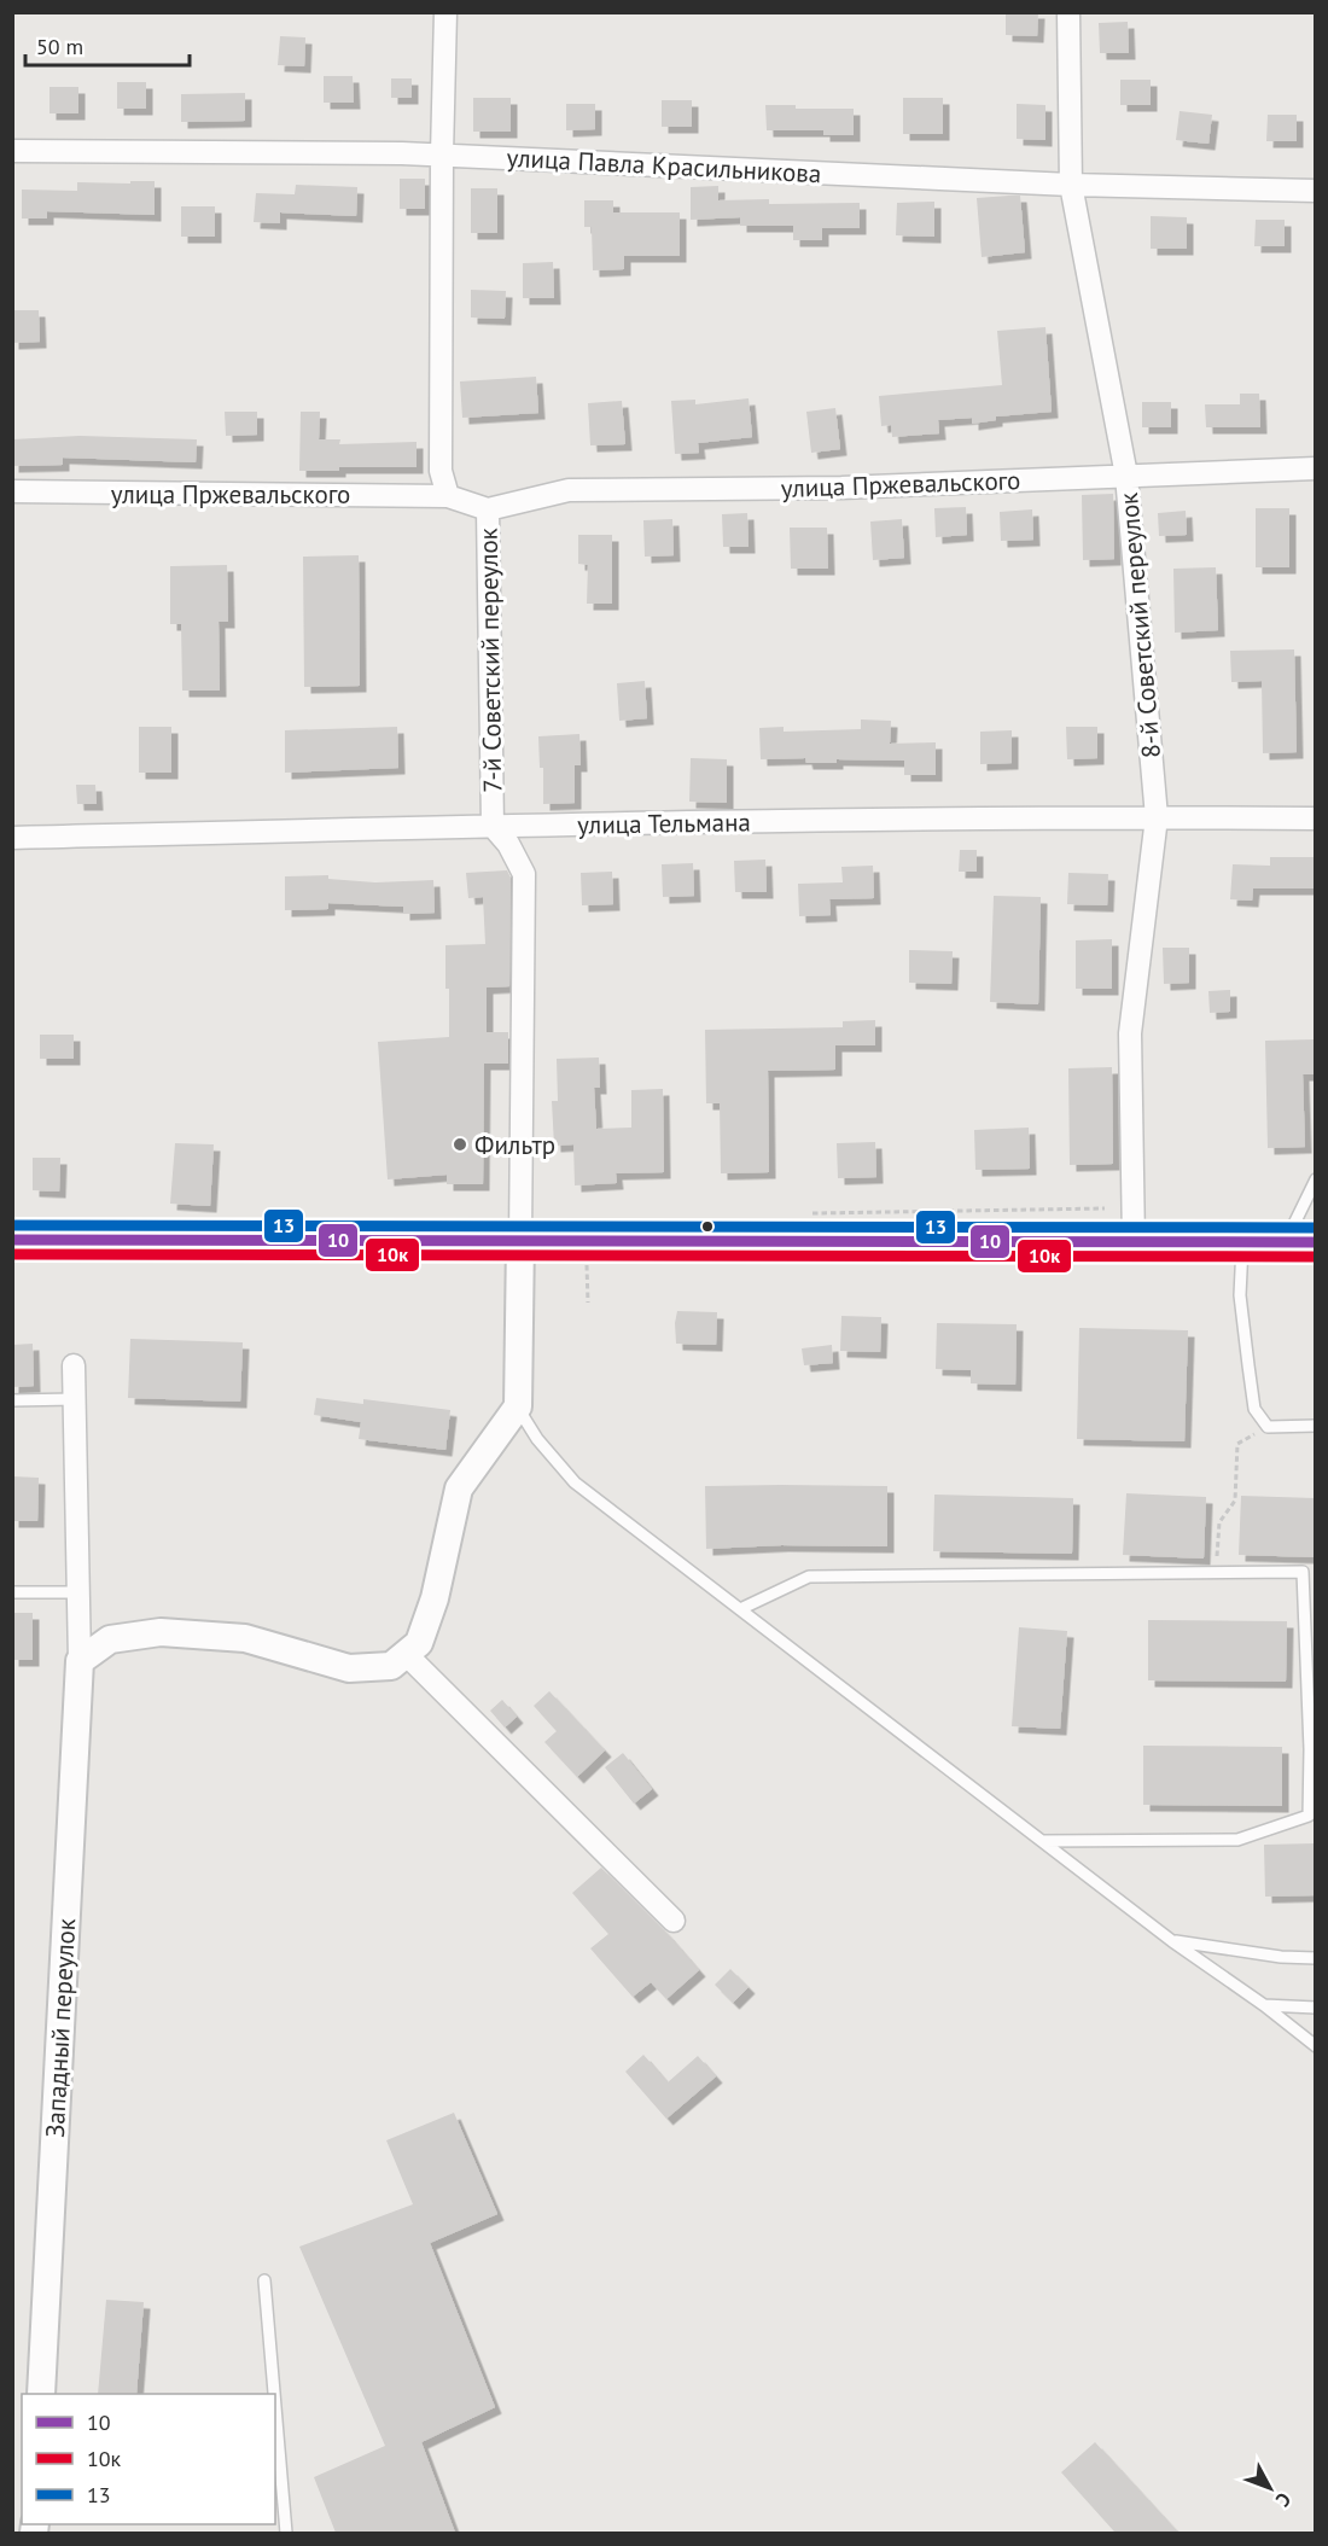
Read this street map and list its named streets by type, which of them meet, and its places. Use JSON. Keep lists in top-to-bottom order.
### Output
{
  "streets": {
    "street": [
      "улица Павла Красильникова",
      "улица Пржевальского",
      "8-й Советский переулок",
      "7-й Советский переулок",
      "улица Тельмана",
      "Западный переулок"
    ]
  },
  "crossings": [
    ["улица Павла Красильникова", "8-й Советский переулок"],
    ["улица Пржевальского", "8-й Советский переулок"],
    ["улица Пржевальского", "7-й Советский переулок"],
    ["8-й Советский переулок", "улица Тельмана"],
    ["7-й Советский переулок", "улица Тельмана"]
  ],
  "places": ["Фильтр"],
  "lines": ["transit line 13", "transit line 10", "transit line 10к"],
  "legend": ["10", "10к", "13"],
  "scale_bar": "50 m",
  "north": "bottom right"
}
